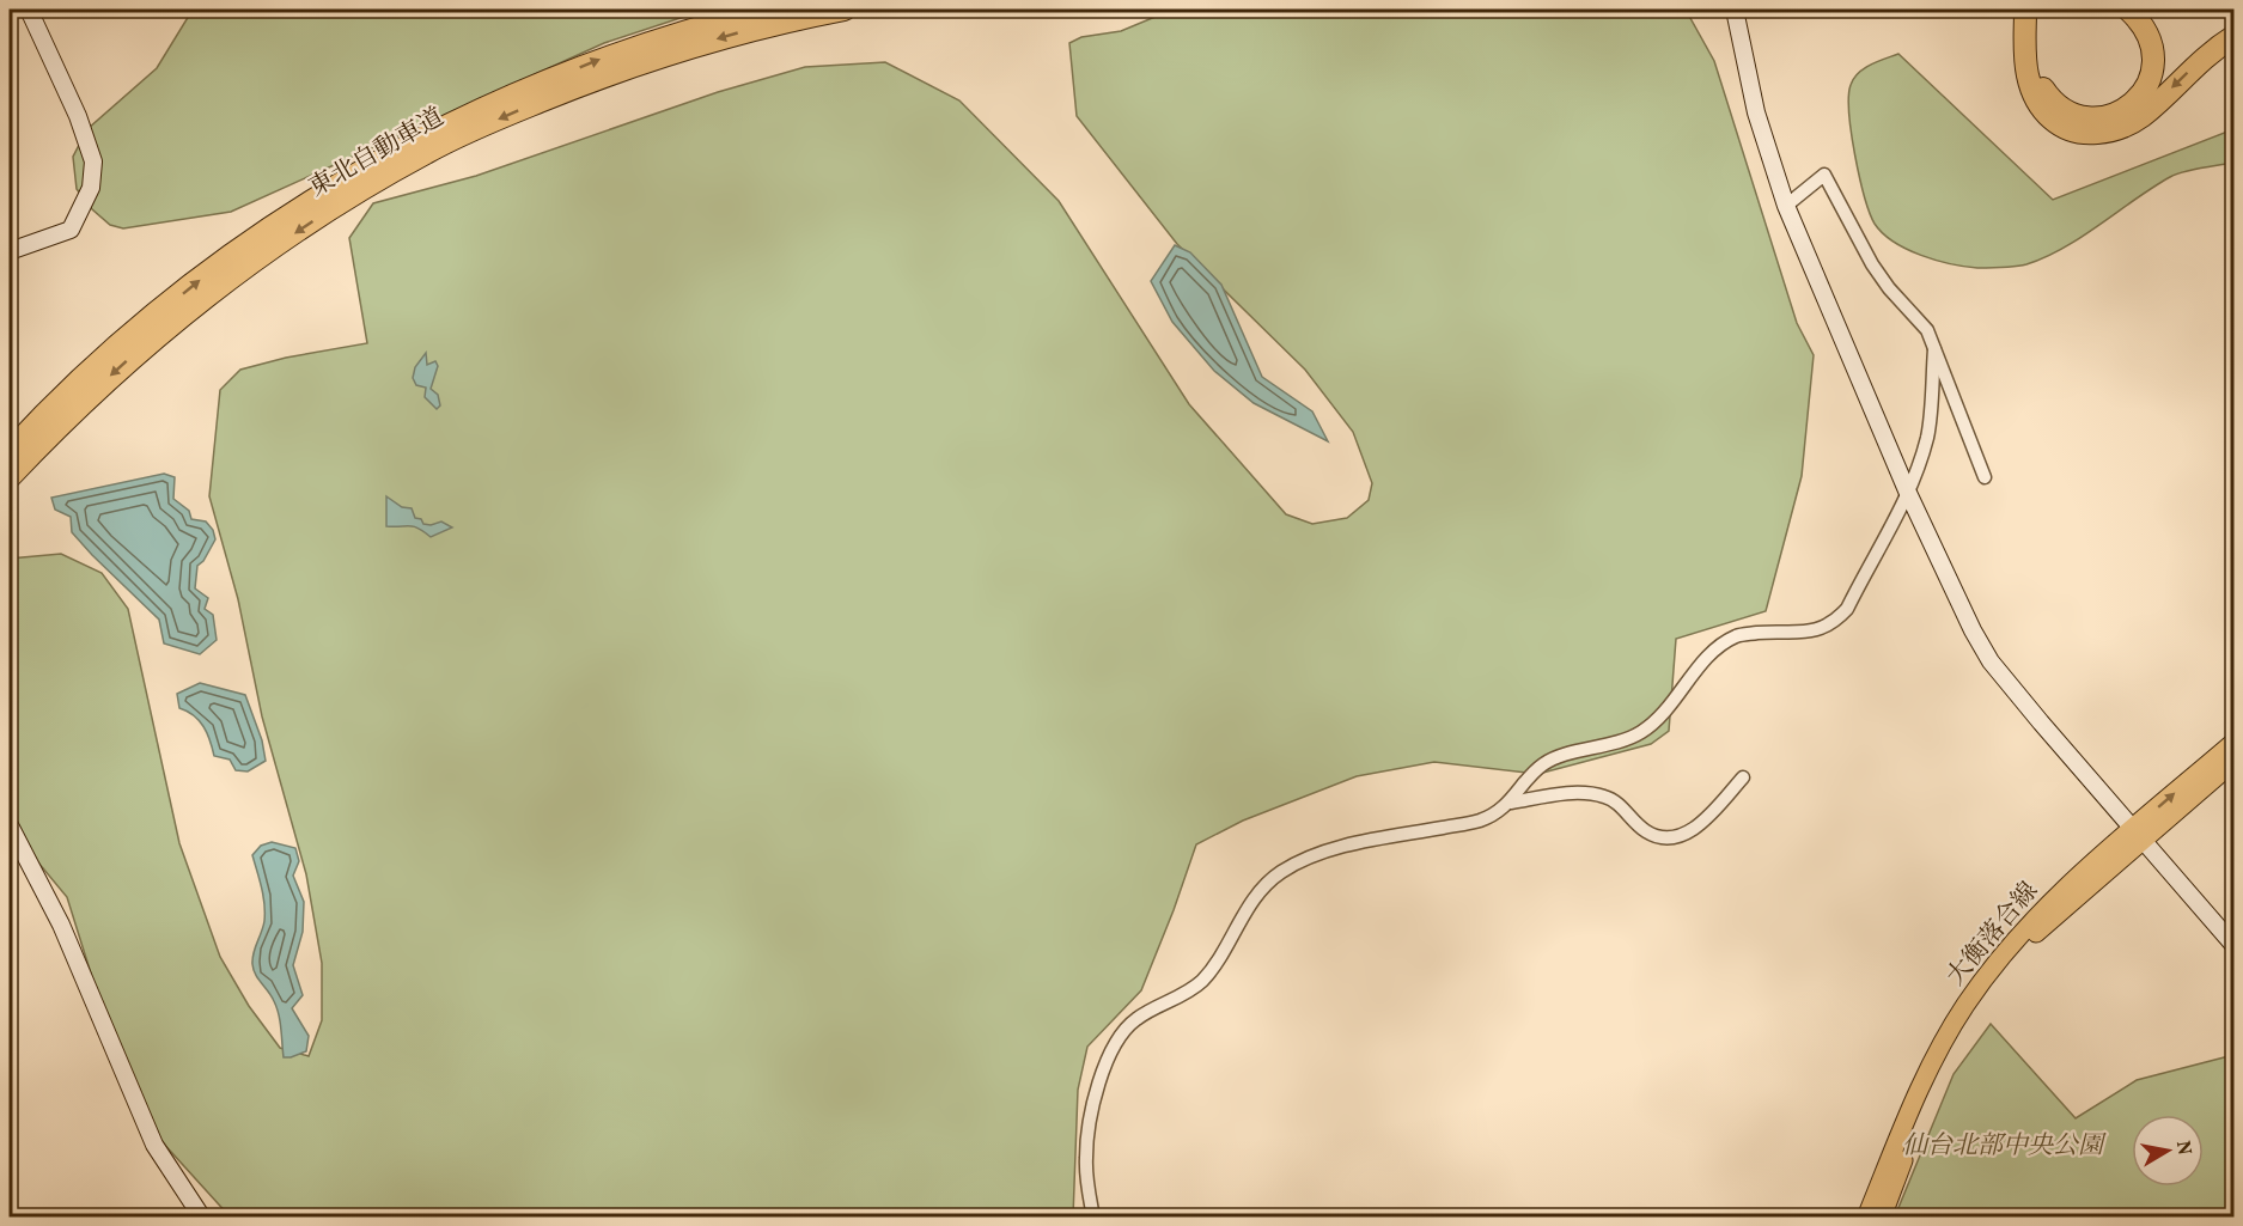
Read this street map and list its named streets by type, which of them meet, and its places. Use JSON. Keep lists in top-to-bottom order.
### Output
{
  "streets": {
    "highway": ["東北自動車道"],
    "main road": ["大衡落合線"]
  },
  "parks": ["仙台北部中央公園"],
  "north": "right"
}
